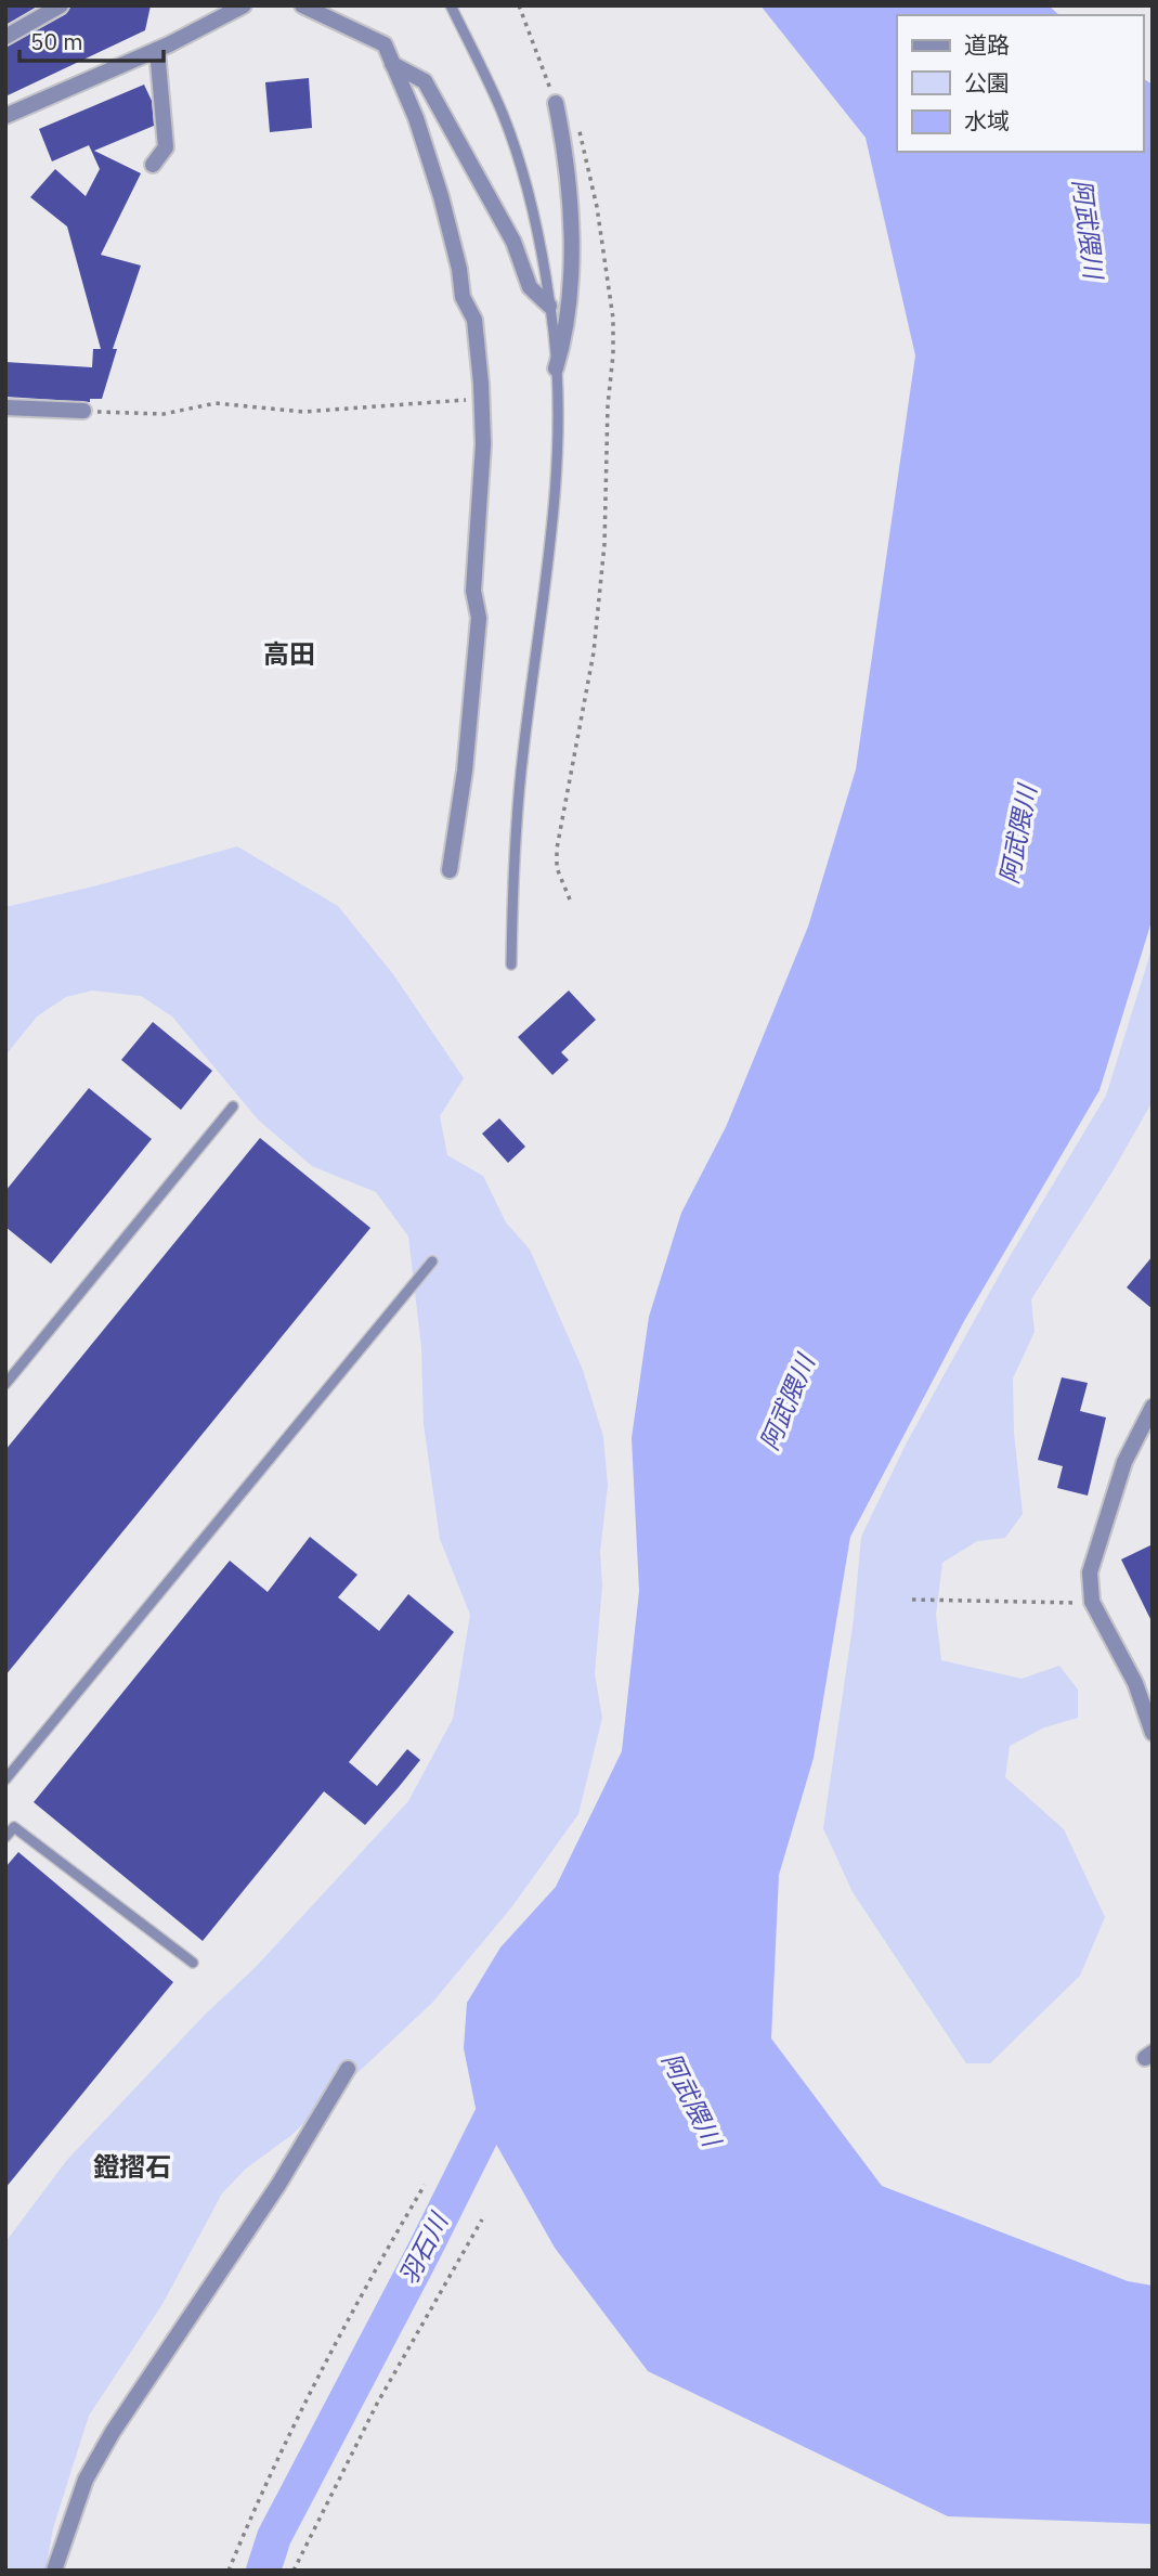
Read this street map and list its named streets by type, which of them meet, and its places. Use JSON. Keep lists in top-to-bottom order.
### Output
{
  "districts": ["高田", "鐙摺石"],
  "water": ["阿武隈川", "羽石川"],
  "legend": ["道路", "公園", "水域"],
  "scale_bar": "50 m"
}
